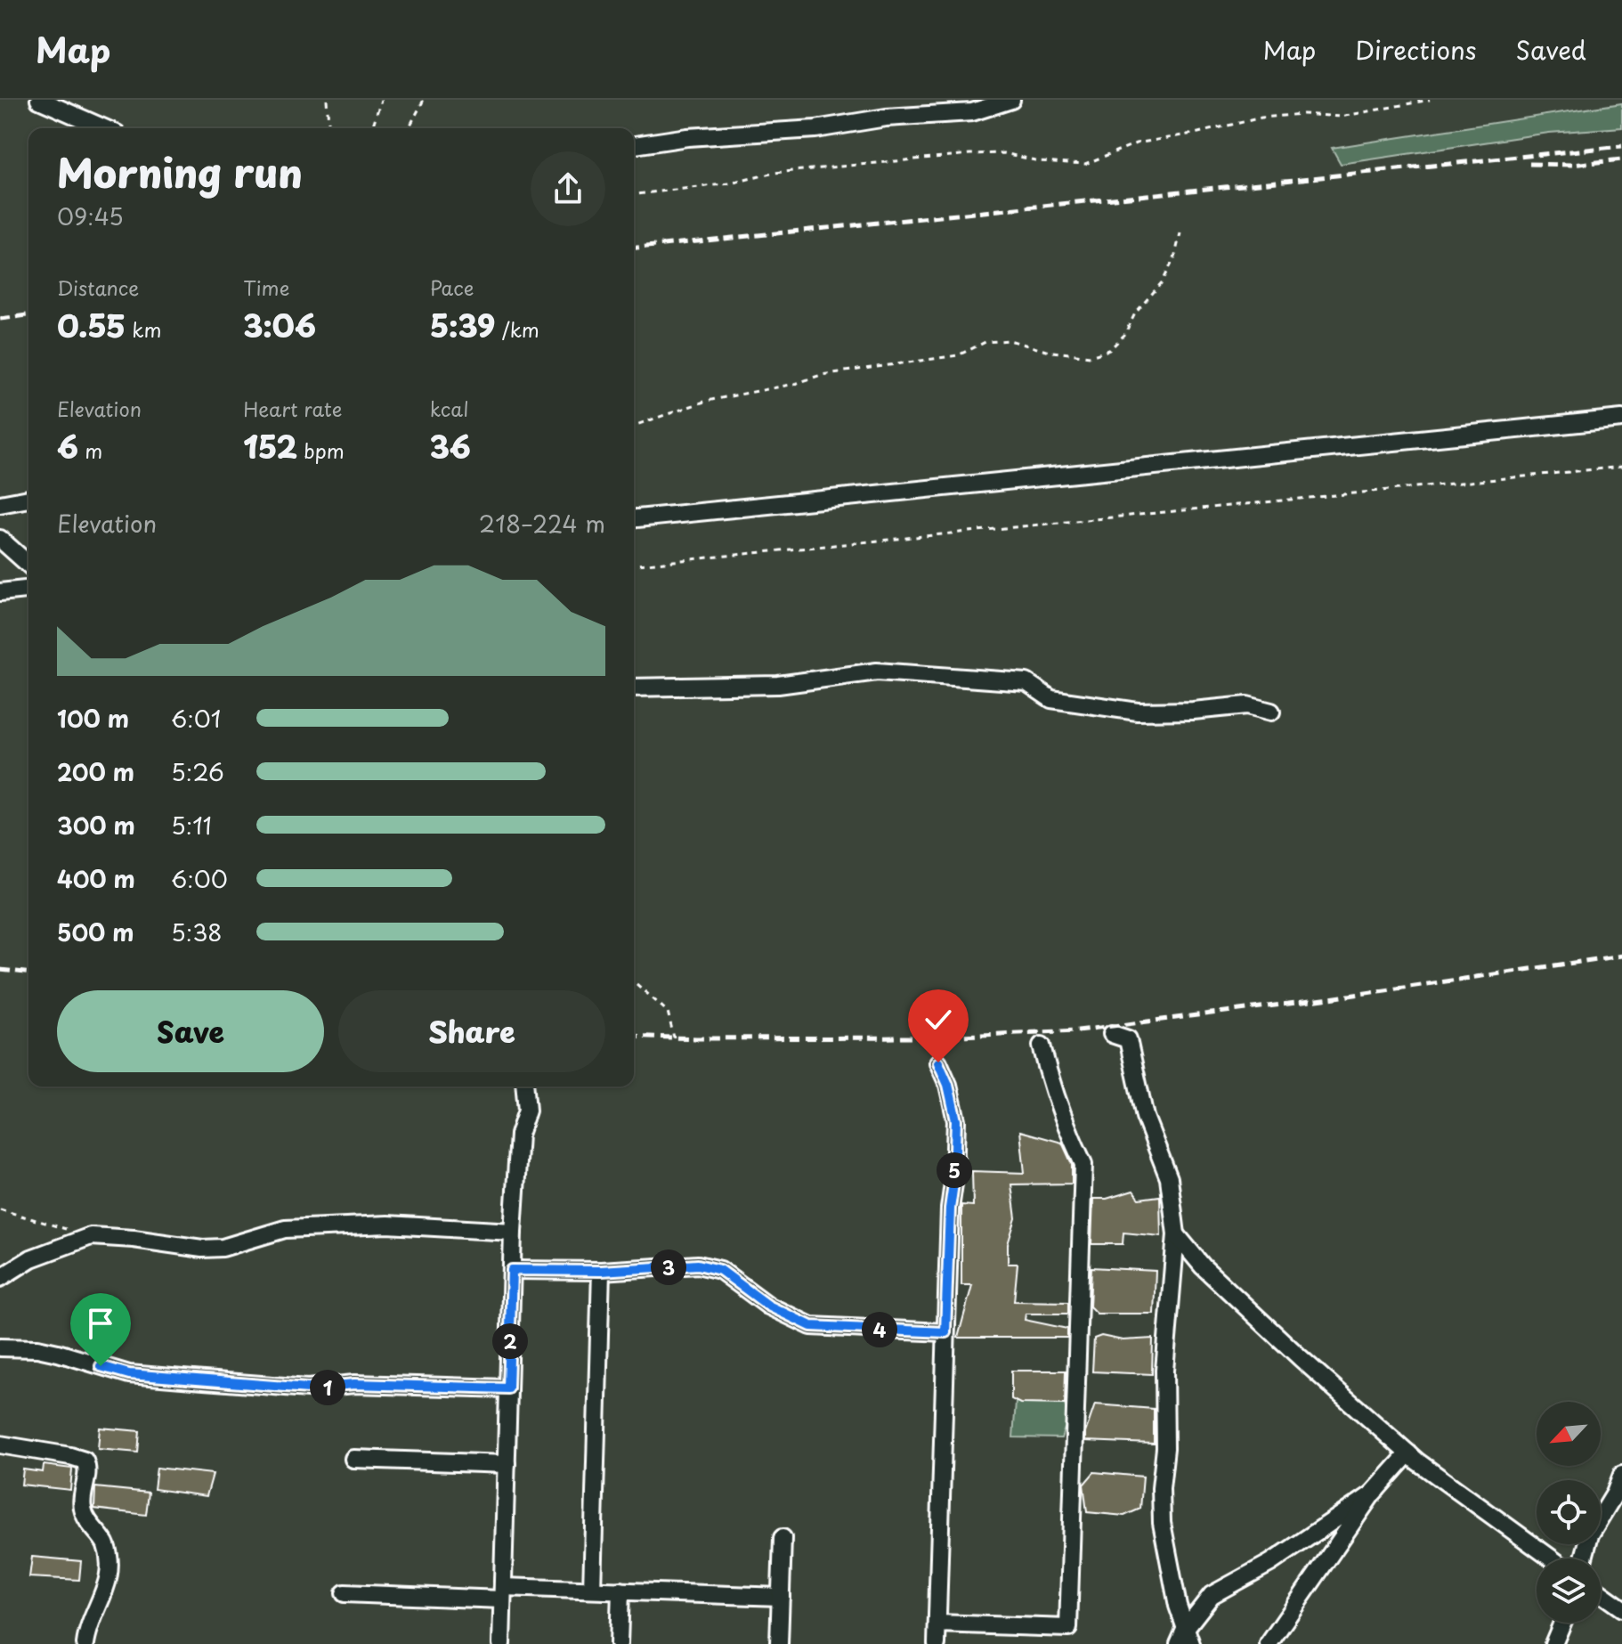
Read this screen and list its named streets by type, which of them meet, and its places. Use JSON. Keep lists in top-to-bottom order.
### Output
{
  "north": "bottom left",
  "page": {
    "header": "Map",
    "nav": ["Map", "Directions", "Saved"],
    "heading": ["Morning run", "09:45"],
    "stats": [
      ["Distance", "0.55 km"],
      ["Time", "3:06"],
      ["Pace", "5:39 /km"],
      ["Elevation", "6 m"],
      ["Heart rate", "152 bpm"],
      ["kcal", "36"]
    ],
    "chart": ["Elevation", "218–224 m"],
    "list": [
      {
        "name": "100 m",
        "note": "6:01"
      },
      {
        "name": "200 m",
        "note": "5:26"
      },
      {
        "name": "300 m",
        "note": "5:11"
      },
      {
        "name": "400 m",
        "note": "6:00"
      },
      {
        "name": "500 m",
        "note": "5:38"
      }
    ],
    "buttons": ["Save", "Share"],
    "pins": [
      "5",
      "3",
      "4",
      "2",
      "1"
    ]
  }
}
